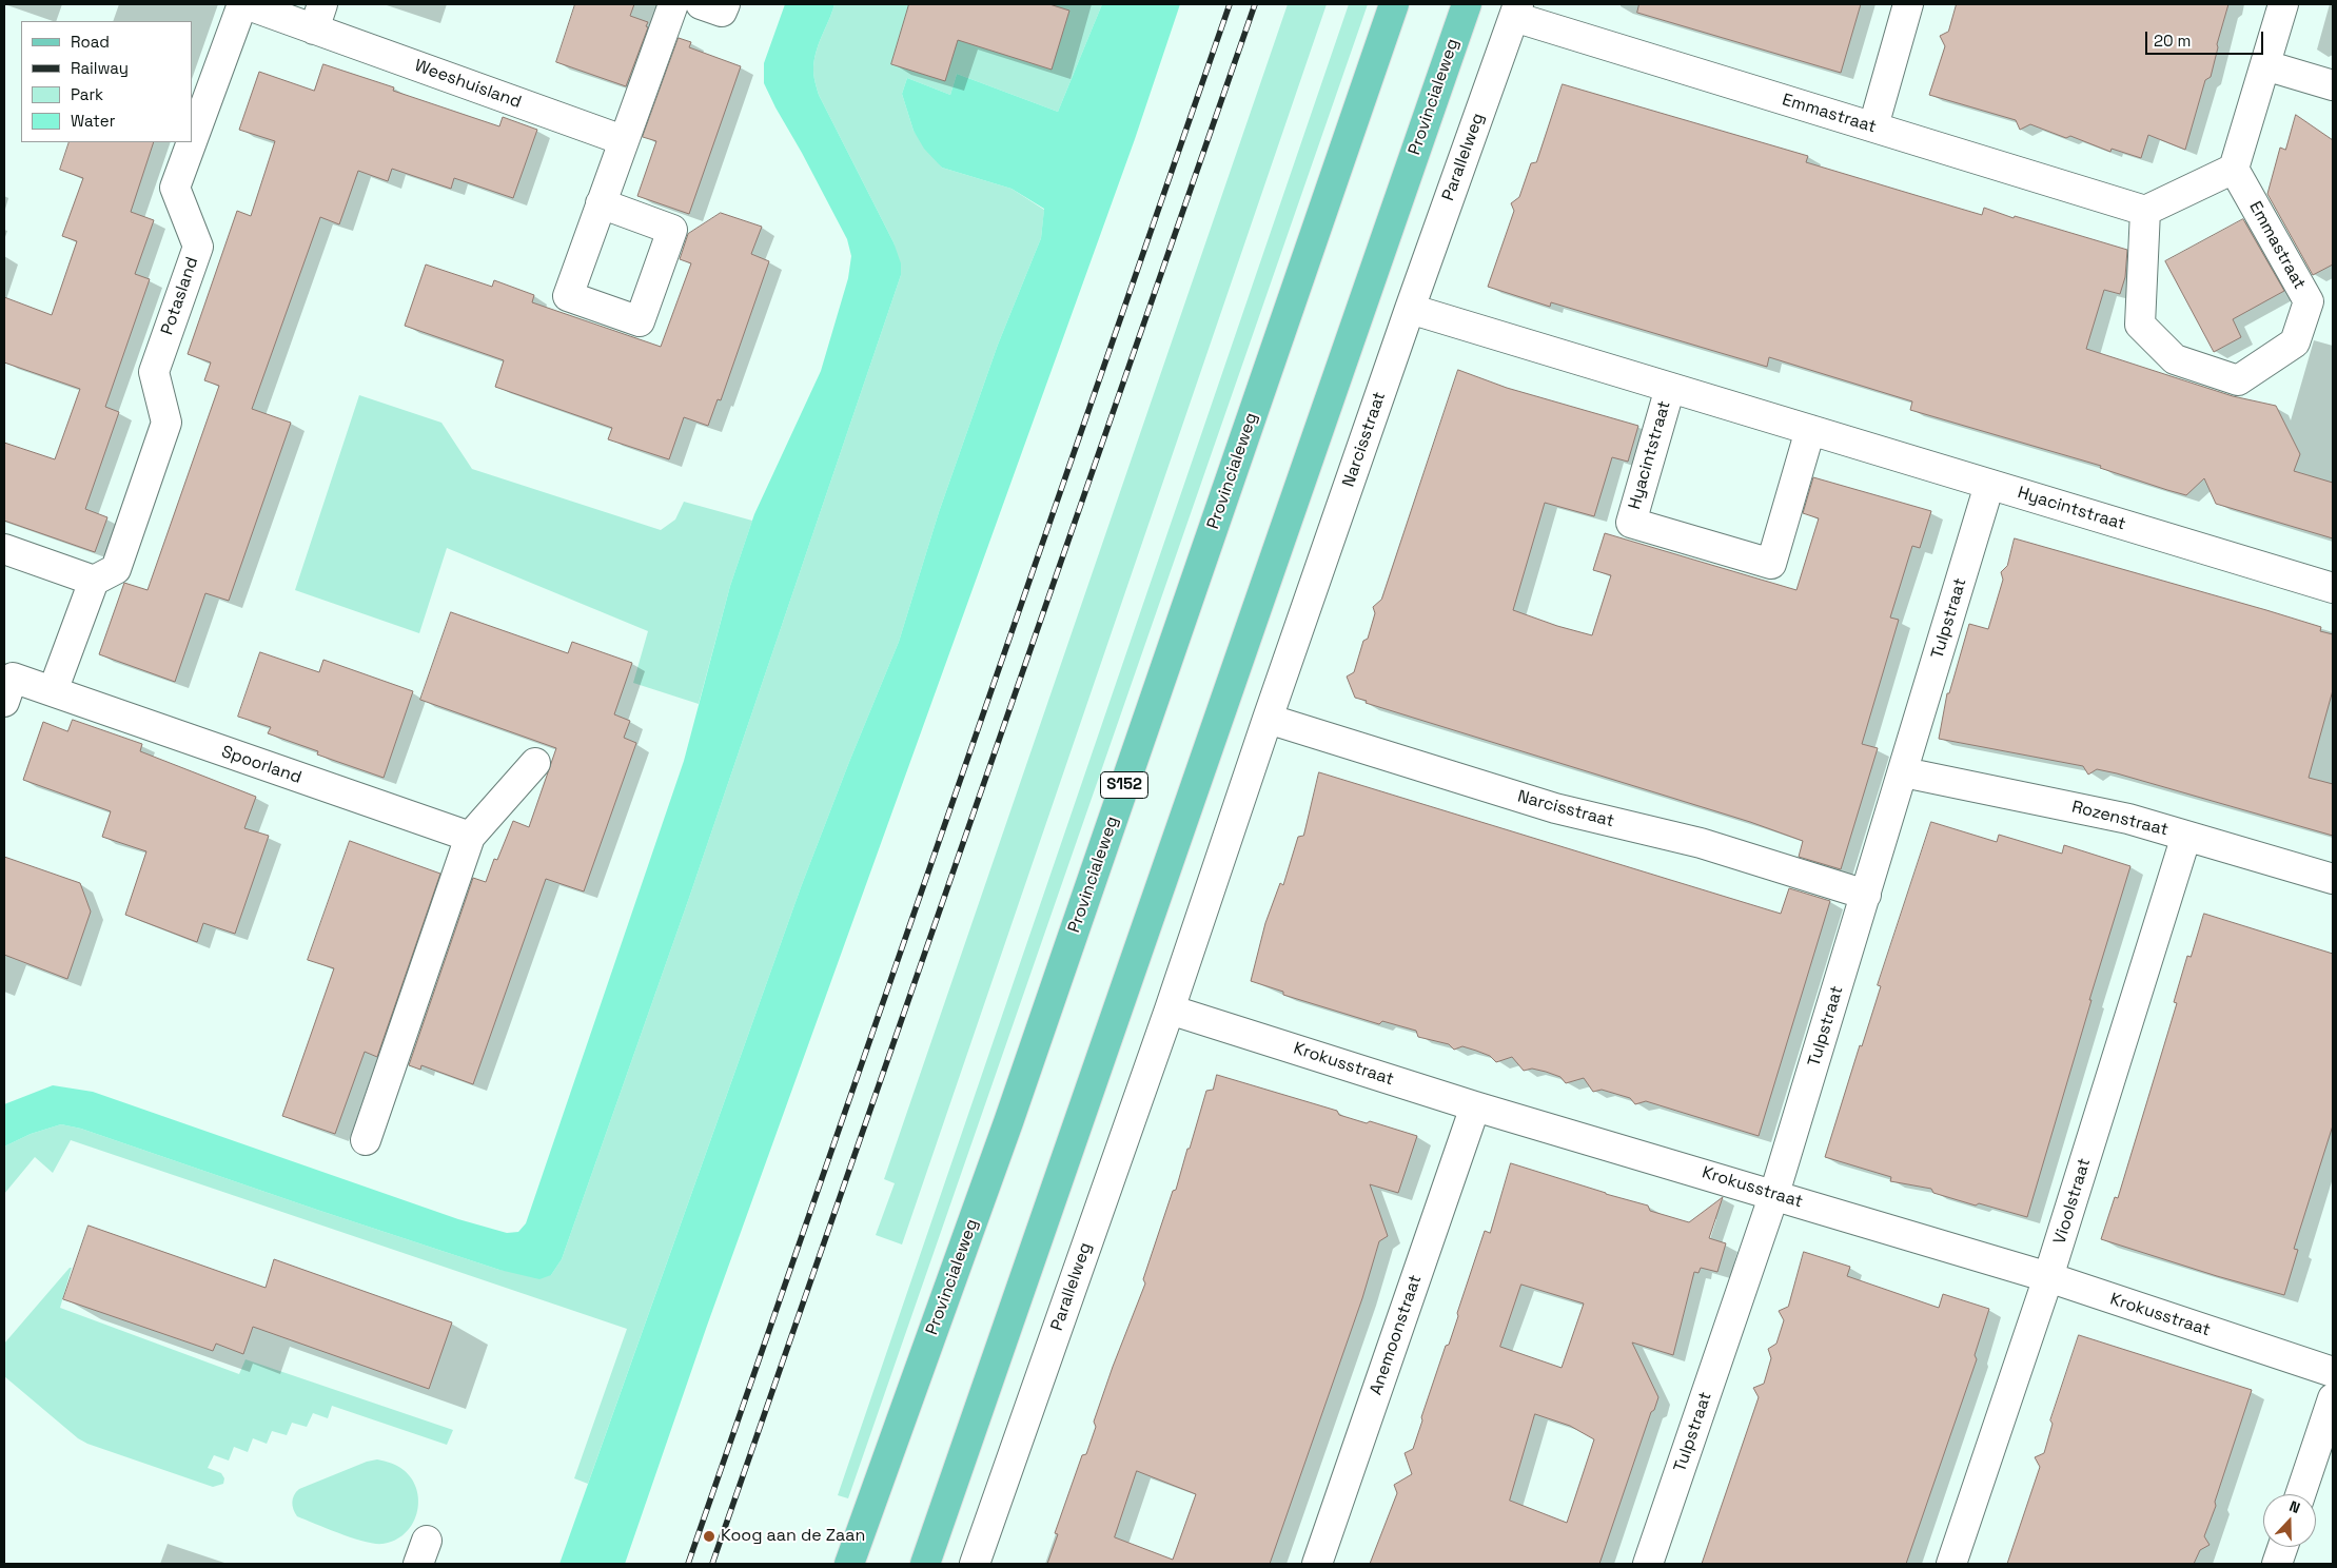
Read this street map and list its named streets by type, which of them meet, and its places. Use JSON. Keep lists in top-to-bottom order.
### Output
{
  "streets": {
    "main road": ["Provincialeweg", "S152"],
    "street": [
      "Weeshuisland",
      "Emmastraat",
      "Parallelweg",
      "Potasland",
      "Narcisstraat",
      "Hyacintstraat",
      "Tulpstraat",
      "Spoorland",
      "Rozenstraat",
      "Krokusstraat",
      "Vioolstraat",
      "Anemoonstraat"
    ]
  },
  "crossings": [
    ["Weeshuisland", "Potasland"],
    ["Emmastraat", "Parallelweg"],
    ["Parallelweg", "Narcisstraat"],
    ["Parallelweg", "Hyacintstraat"],
    ["Parallelweg", "Krokusstraat"],
    ["Narcisstraat", "Hyacintstraat"],
    ["Narcisstraat", "Tulpstraat"],
    ["Narcisstraat", "Krokusstraat"],
    ["Hyacintstraat", "Tulpstraat"],
    ["Tulpstraat", "Rozenstraat"],
    ["Tulpstraat", "Krokusstraat"],
    ["Rozenstraat", "Vioolstraat"],
    ["Krokusstraat", "Vioolstraat"],
    ["Krokusstraat", "Anemoonstraat"]
  ],
  "places": ["Koog aan de Zaan"],
  "legend": [
    "Road",
    "Railway",
    "Park",
    "Water"
  ],
  "scale_bar": "20 m",
  "north": "top"
}
